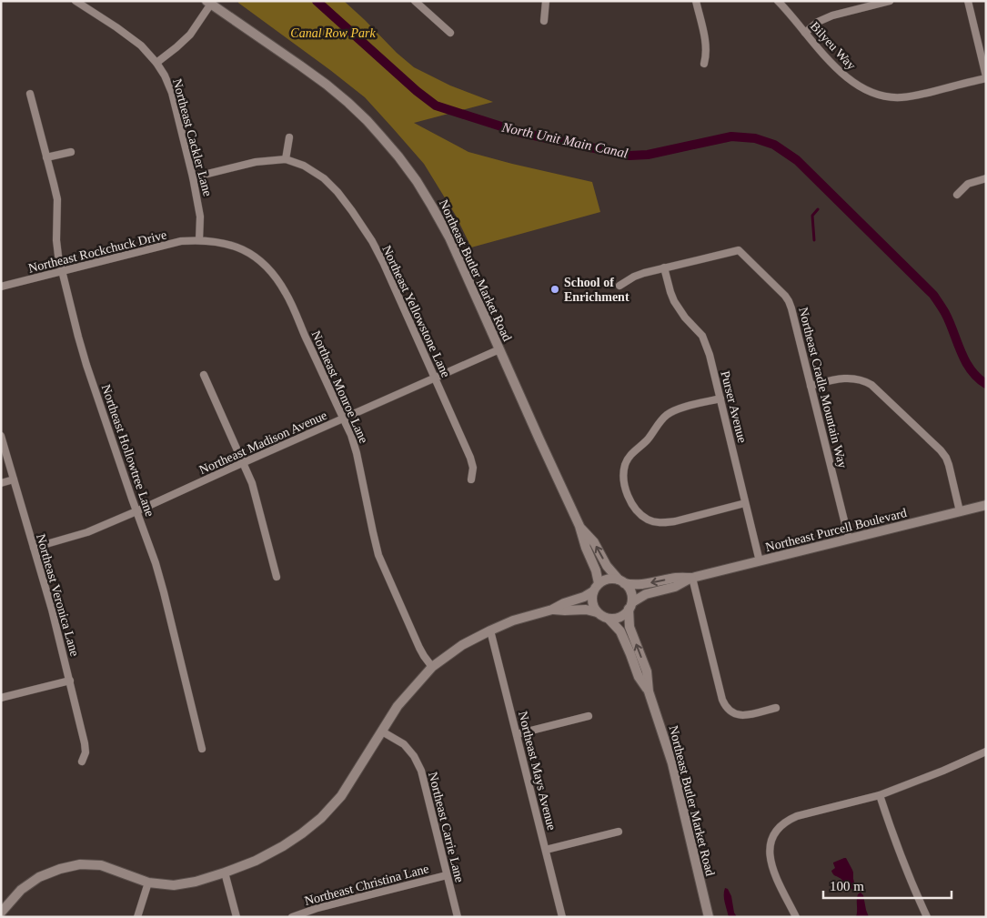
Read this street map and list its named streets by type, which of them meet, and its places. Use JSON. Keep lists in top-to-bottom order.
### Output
{
  "streets": {
    "main road": ["Northeast Butler Market Road", "Northeast Purcell Boulevard"],
    "street": [
      "Bilyeu Way",
      "Northeast Cackler Lane",
      "Northeast Rockchuck Drive",
      "Northeast Yellowstone Lane",
      "Northeast Monroe Lane",
      "Northeast Cradle Mountain Way",
      "Purser Avenue",
      "Northeast Madison Avenue",
      "Northeast Hollowtree Lane",
      "Northeast Veronica Lane",
      "Northeast Mays Avenue",
      "Northeast Carrie Lane",
      "Northeast Christina Lane"
    ]
  },
  "crossings": [
    ["Northeast Cackler Lane", "Northeast Rockchuck Drive"],
    ["Northeast Cackler Lane", "Northeast Yellowstone Lane"],
    ["Northeast Cackler Lane", "Northeast Monroe Lane"],
    ["Northeast Rockchuck Drive", "Northeast Monroe Lane"],
    ["Northeast Rockchuck Drive", "Northeast Hollowtree Lane"],
    ["Northeast Butler Market Road", "Northeast Madison Avenue"],
    ["Northeast Butler Market Road", "Northeast Purcell Boulevard"],
    ["Northeast Yellowstone Lane", "Northeast Madison Avenue"],
    ["Northeast Monroe Lane", "Northeast Madison Avenue"],
    ["Northeast Cradle Mountain Way", "Purser Avenue"],
    ["Northeast Cradle Mountain Way", "Northeast Purcell Boulevard"],
    ["Purser Avenue", "Northeast Purcell Boulevard"],
    ["Northeast Madison Avenue", "Northeast Hollowtree Lane"],
    ["Northeast Madison Avenue", "Northeast Veronica Lane"],
    ["Northeast Carrie Lane", "Northeast Christina Lane"]
  ],
  "water": ["North Unit Main Canal"],
  "parks": ["Canal Row Park"],
  "places": ["School of Enrichment"],
  "scale_bar": "100 m"
}
